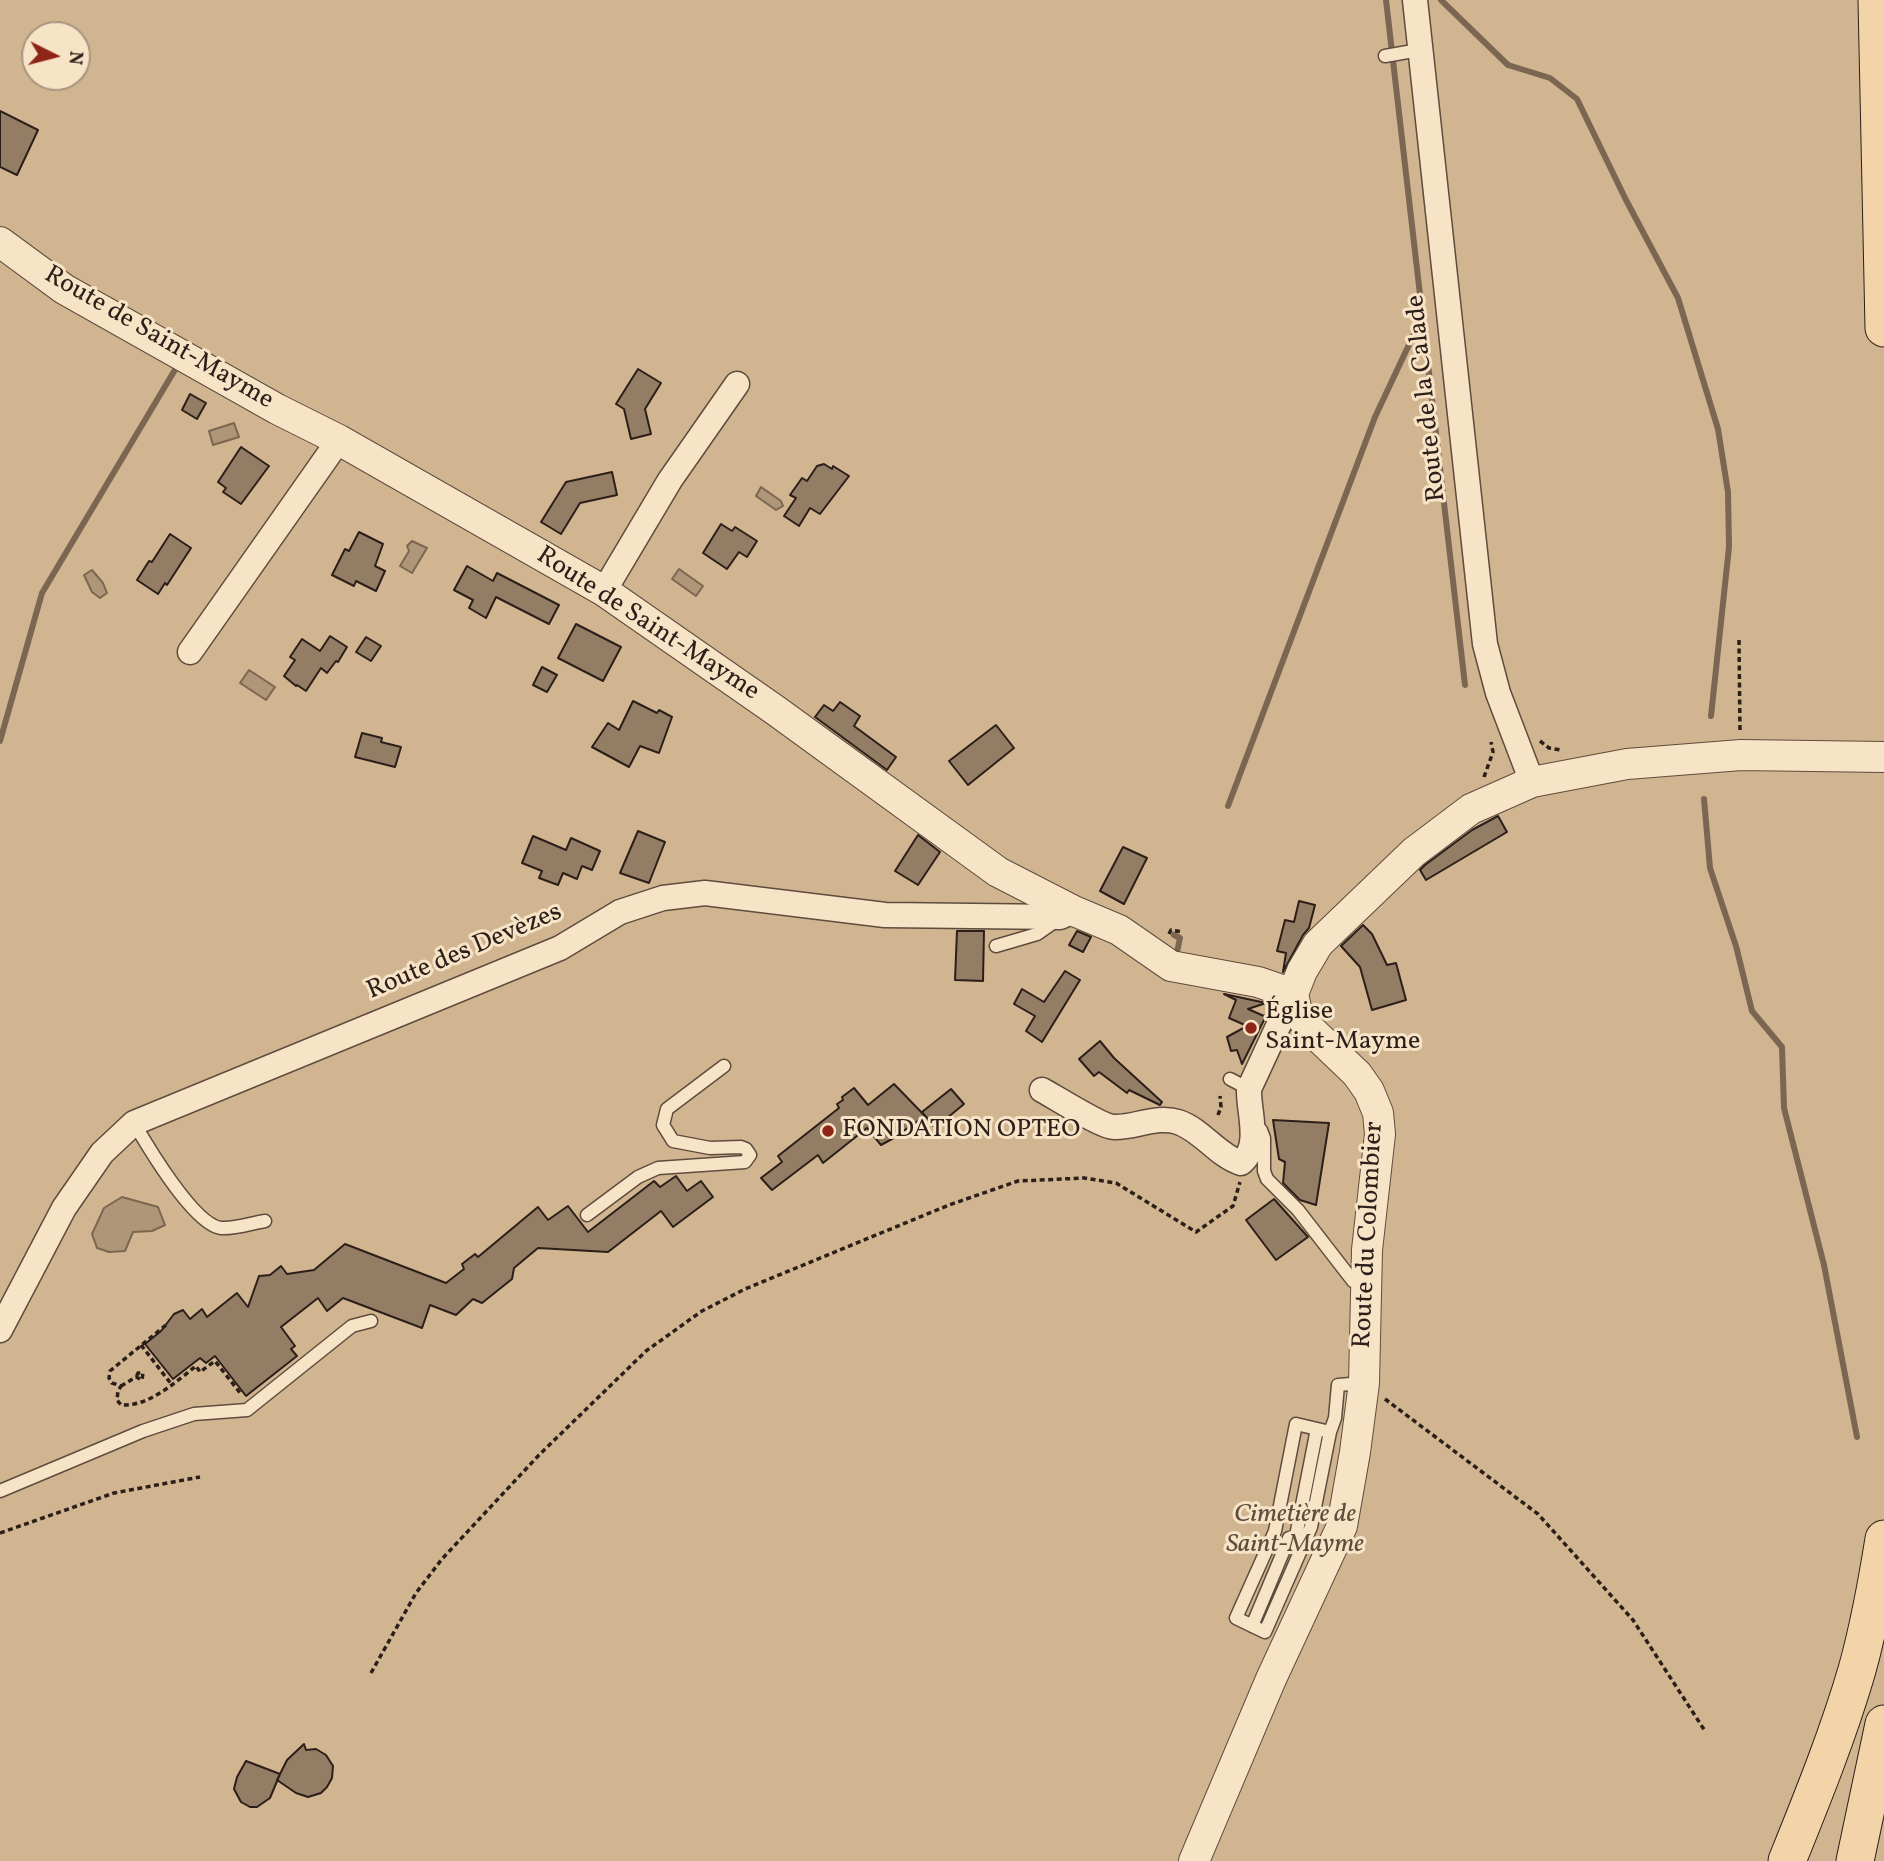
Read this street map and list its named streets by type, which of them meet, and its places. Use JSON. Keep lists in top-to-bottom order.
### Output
{
  "streets": {
    "street": [
      "Route de Saint-Mayme",
      "Route de la Calade",
      "Route des Devèzes",
      "Route du Colombier"
    ]
  },
  "crossings": [
    ["Route de Saint-Mayme", "Route des Devèzes"],
    ["Route de Saint-Mayme", "Route du Colombier"]
  ],
  "parks": ["Cimetière de Saint-Mayme"],
  "places": ["Église Saint-Mayme", "FONDATION OPTEO"],
  "north": "right"
}
